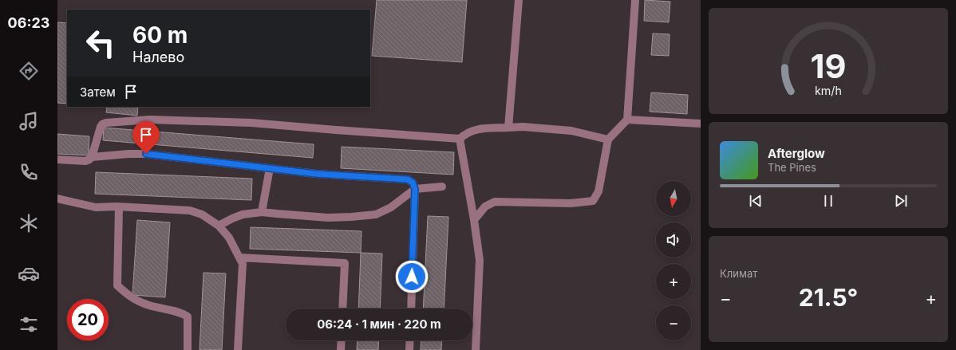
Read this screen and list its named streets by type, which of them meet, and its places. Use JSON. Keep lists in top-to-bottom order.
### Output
{
  "north": "bottom",
  "page": {
    "tabs": "06:23",
    "turn": ["60 m", "Налево"],
    "then": "Затем",
    "song": ["Afterglow", "The Pines"],
    "map_buttons": ["+", "−"],
    "tile": "Климат",
    "heat": ["−", "21.5°", "+"],
    "limit": "20",
    "trip": "06:24 · 1 мин · 220 m",
    "gauge": ["19", "km/h"]
  }
}
